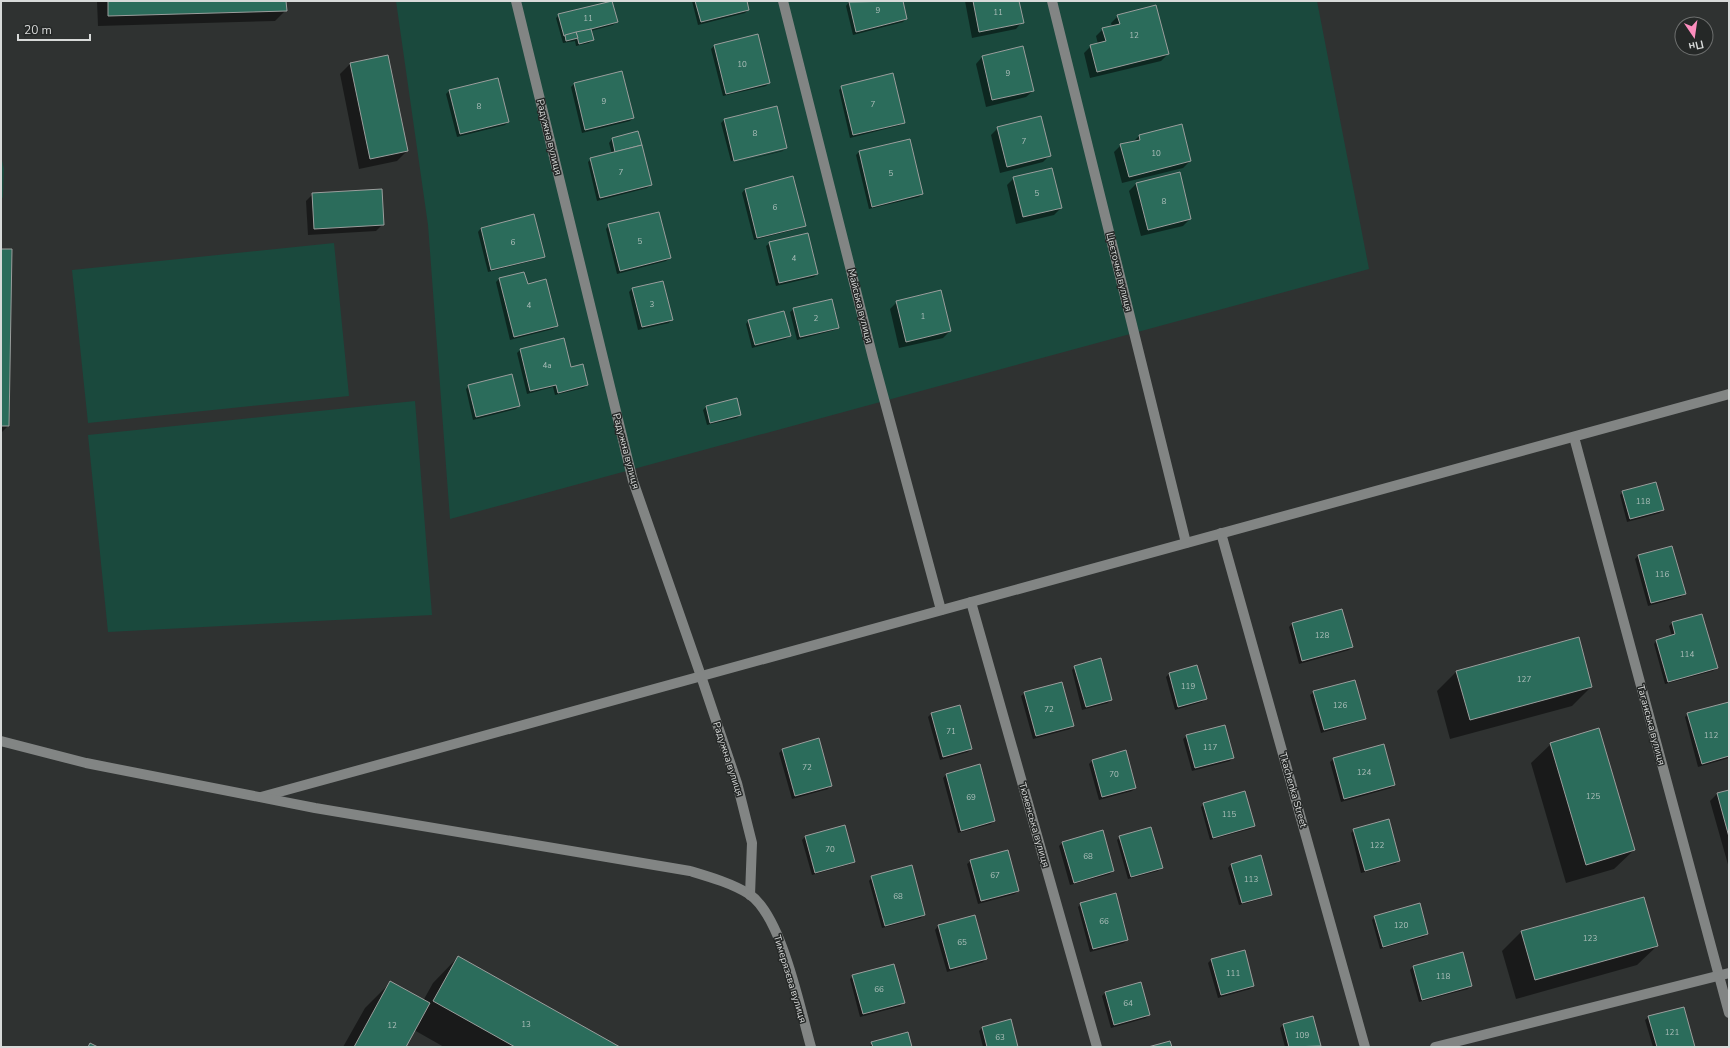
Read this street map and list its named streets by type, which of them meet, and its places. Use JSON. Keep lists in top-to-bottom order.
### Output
{
  "streets": {
    "street": [
      "Радужна вулиця",
      "Цвєточна вулиця",
      "Майська вулиця",
      "Таганська вулиця",
      "Tkachenka Street",
      "Тюменська вулиця",
      "Тимерязєва вулиця"
    ]
  },
  "crossings": [
    ["Радужна вулиця", "Тимерязєва вулиця"]
  ],
  "house_numbers": [
    "9",
    "11",
    "11",
    "12",
    "10",
    "9",
    "9",
    "7",
    "8",
    "8",
    "7",
    "10",
    "7",
    "5",
    "5",
    "8",
    "6",
    "5",
    "6",
    "4",
    "3",
    "4",
    "1",
    "2",
    "4а",
    "118",
    "116",
    "128",
    "114",
    "127",
    "119",
    "126",
    "72",
    "71",
    "112",
    "117",
    "72",
    "124",
    "70",
    "125",
    "69",
    "115",
    "122",
    "70",
    "68",
    "67",
    "113",
    "68",
    "66",
    "120",
    "123",
    "65",
    "111",
    "118",
    "66",
    "64",
    "13",
    "12",
    "121",
    "109",
    "63"
  ],
  "scale_bar": "20 m",
  "north": "bottom"
}
